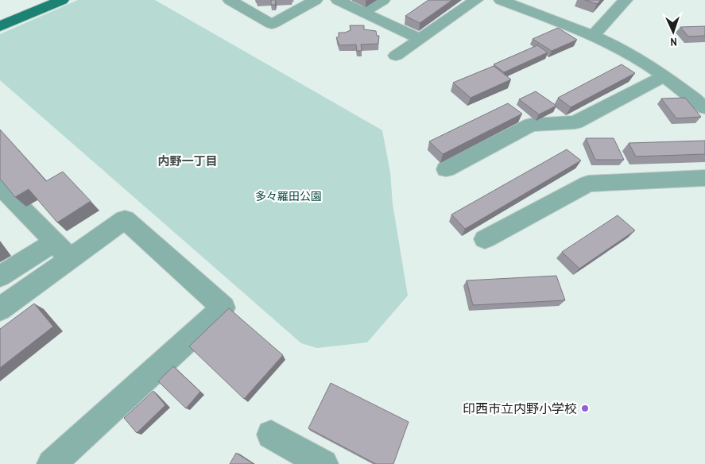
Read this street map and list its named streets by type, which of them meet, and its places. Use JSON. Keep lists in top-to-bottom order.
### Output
{
  "districts": ["内野一丁目"],
  "parks": ["多々羅田公園"],
  "places": ["印西市立内野小学校"],
  "north": "bottom"
}
